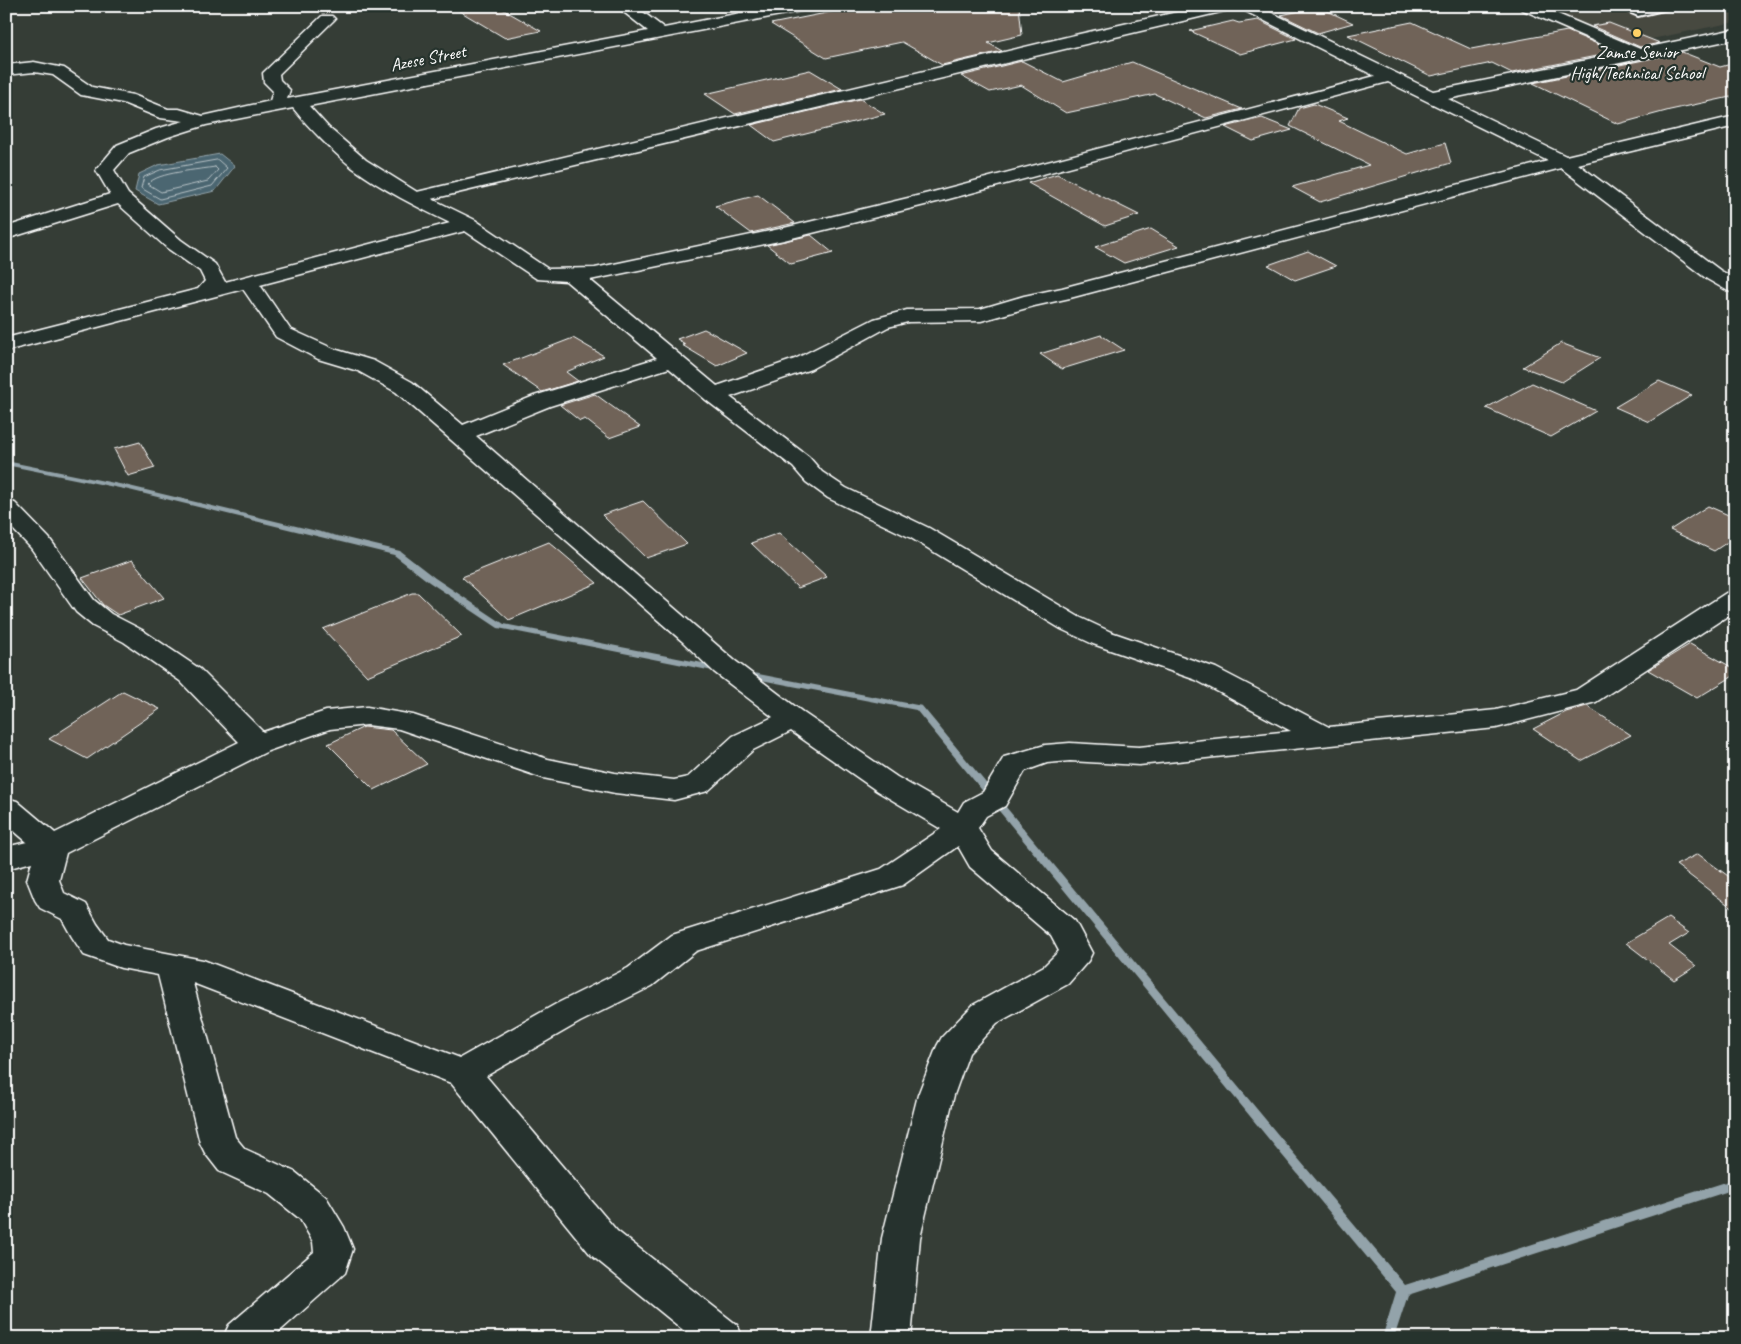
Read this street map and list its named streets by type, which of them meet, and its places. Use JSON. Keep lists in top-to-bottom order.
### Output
{
  "streets": {
    "street": ["Azese Street"]
  },
  "places": ["Zamse Senior High/Technical School"]
}
